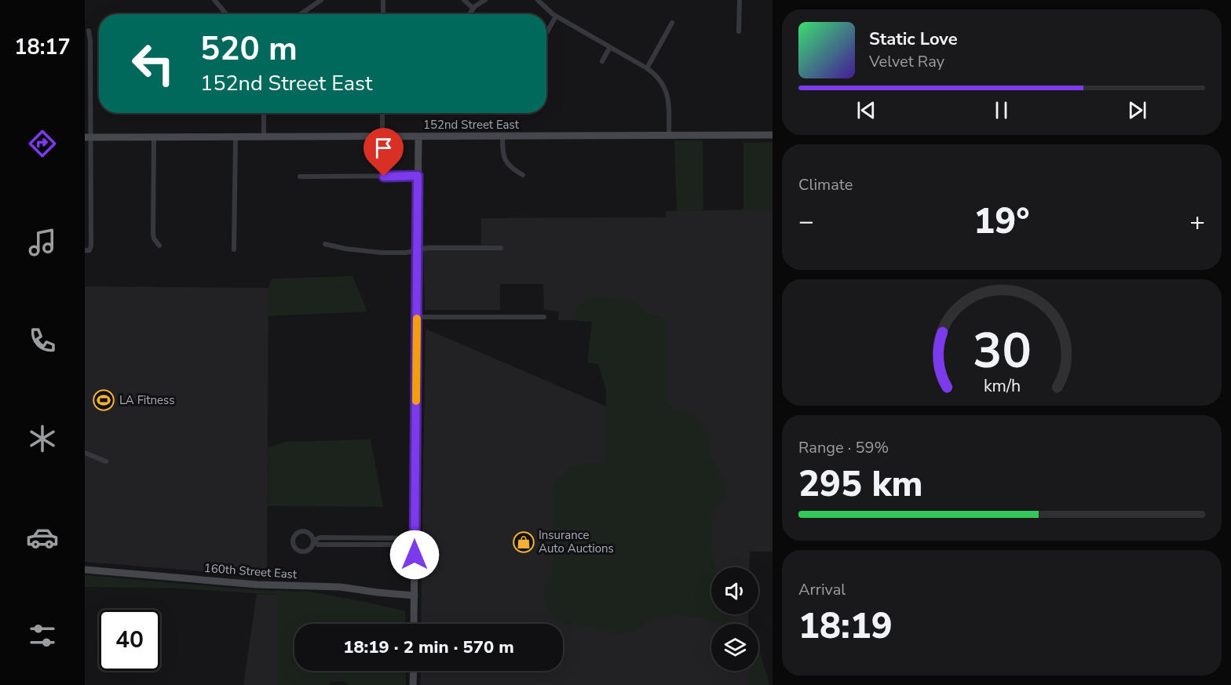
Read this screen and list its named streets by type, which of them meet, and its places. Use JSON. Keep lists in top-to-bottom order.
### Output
{
  "streets": {
    "street": ["152nd Street East", "160th Street East"]
  },
  "places": {
    "sports": ["LA Fitness"],
    "shop": ["Insurance Auto Auctions"]
  },
  "page": {
    "tabs": "18:17",
    "turn": ["520 m", "152nd Street East"],
    "song": ["Static Love", "Velvet Ray"],
    "tile": [
      "Climate",
      ["Range · 59%", "295 km"],
      ["Arrival", "18:19"]
    ],
    "heat": ["−", "19°", "+"],
    "limit": "40",
    "trip": "18:19 · 2 min · 570 m",
    "gauge": ["30", "km/h"]
  }
}
